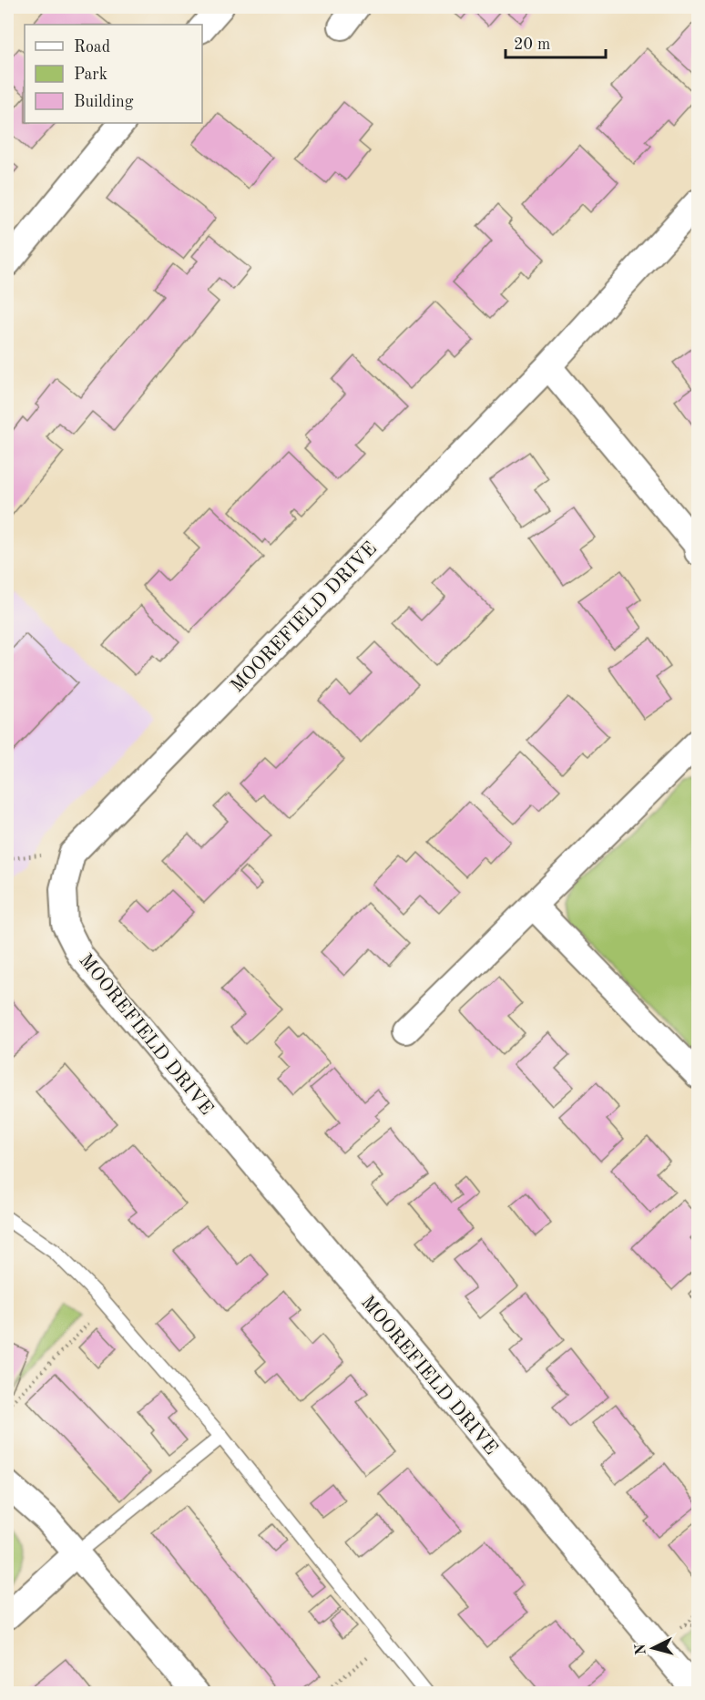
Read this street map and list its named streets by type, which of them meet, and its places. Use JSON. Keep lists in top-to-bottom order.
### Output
{
  "streets": {
    "street": ["MOOREFIELD DRIVE"]
  },
  "legend": ["Road", "Park", "Building"],
  "scale_bar": "20 m",
  "north": "left"
}
